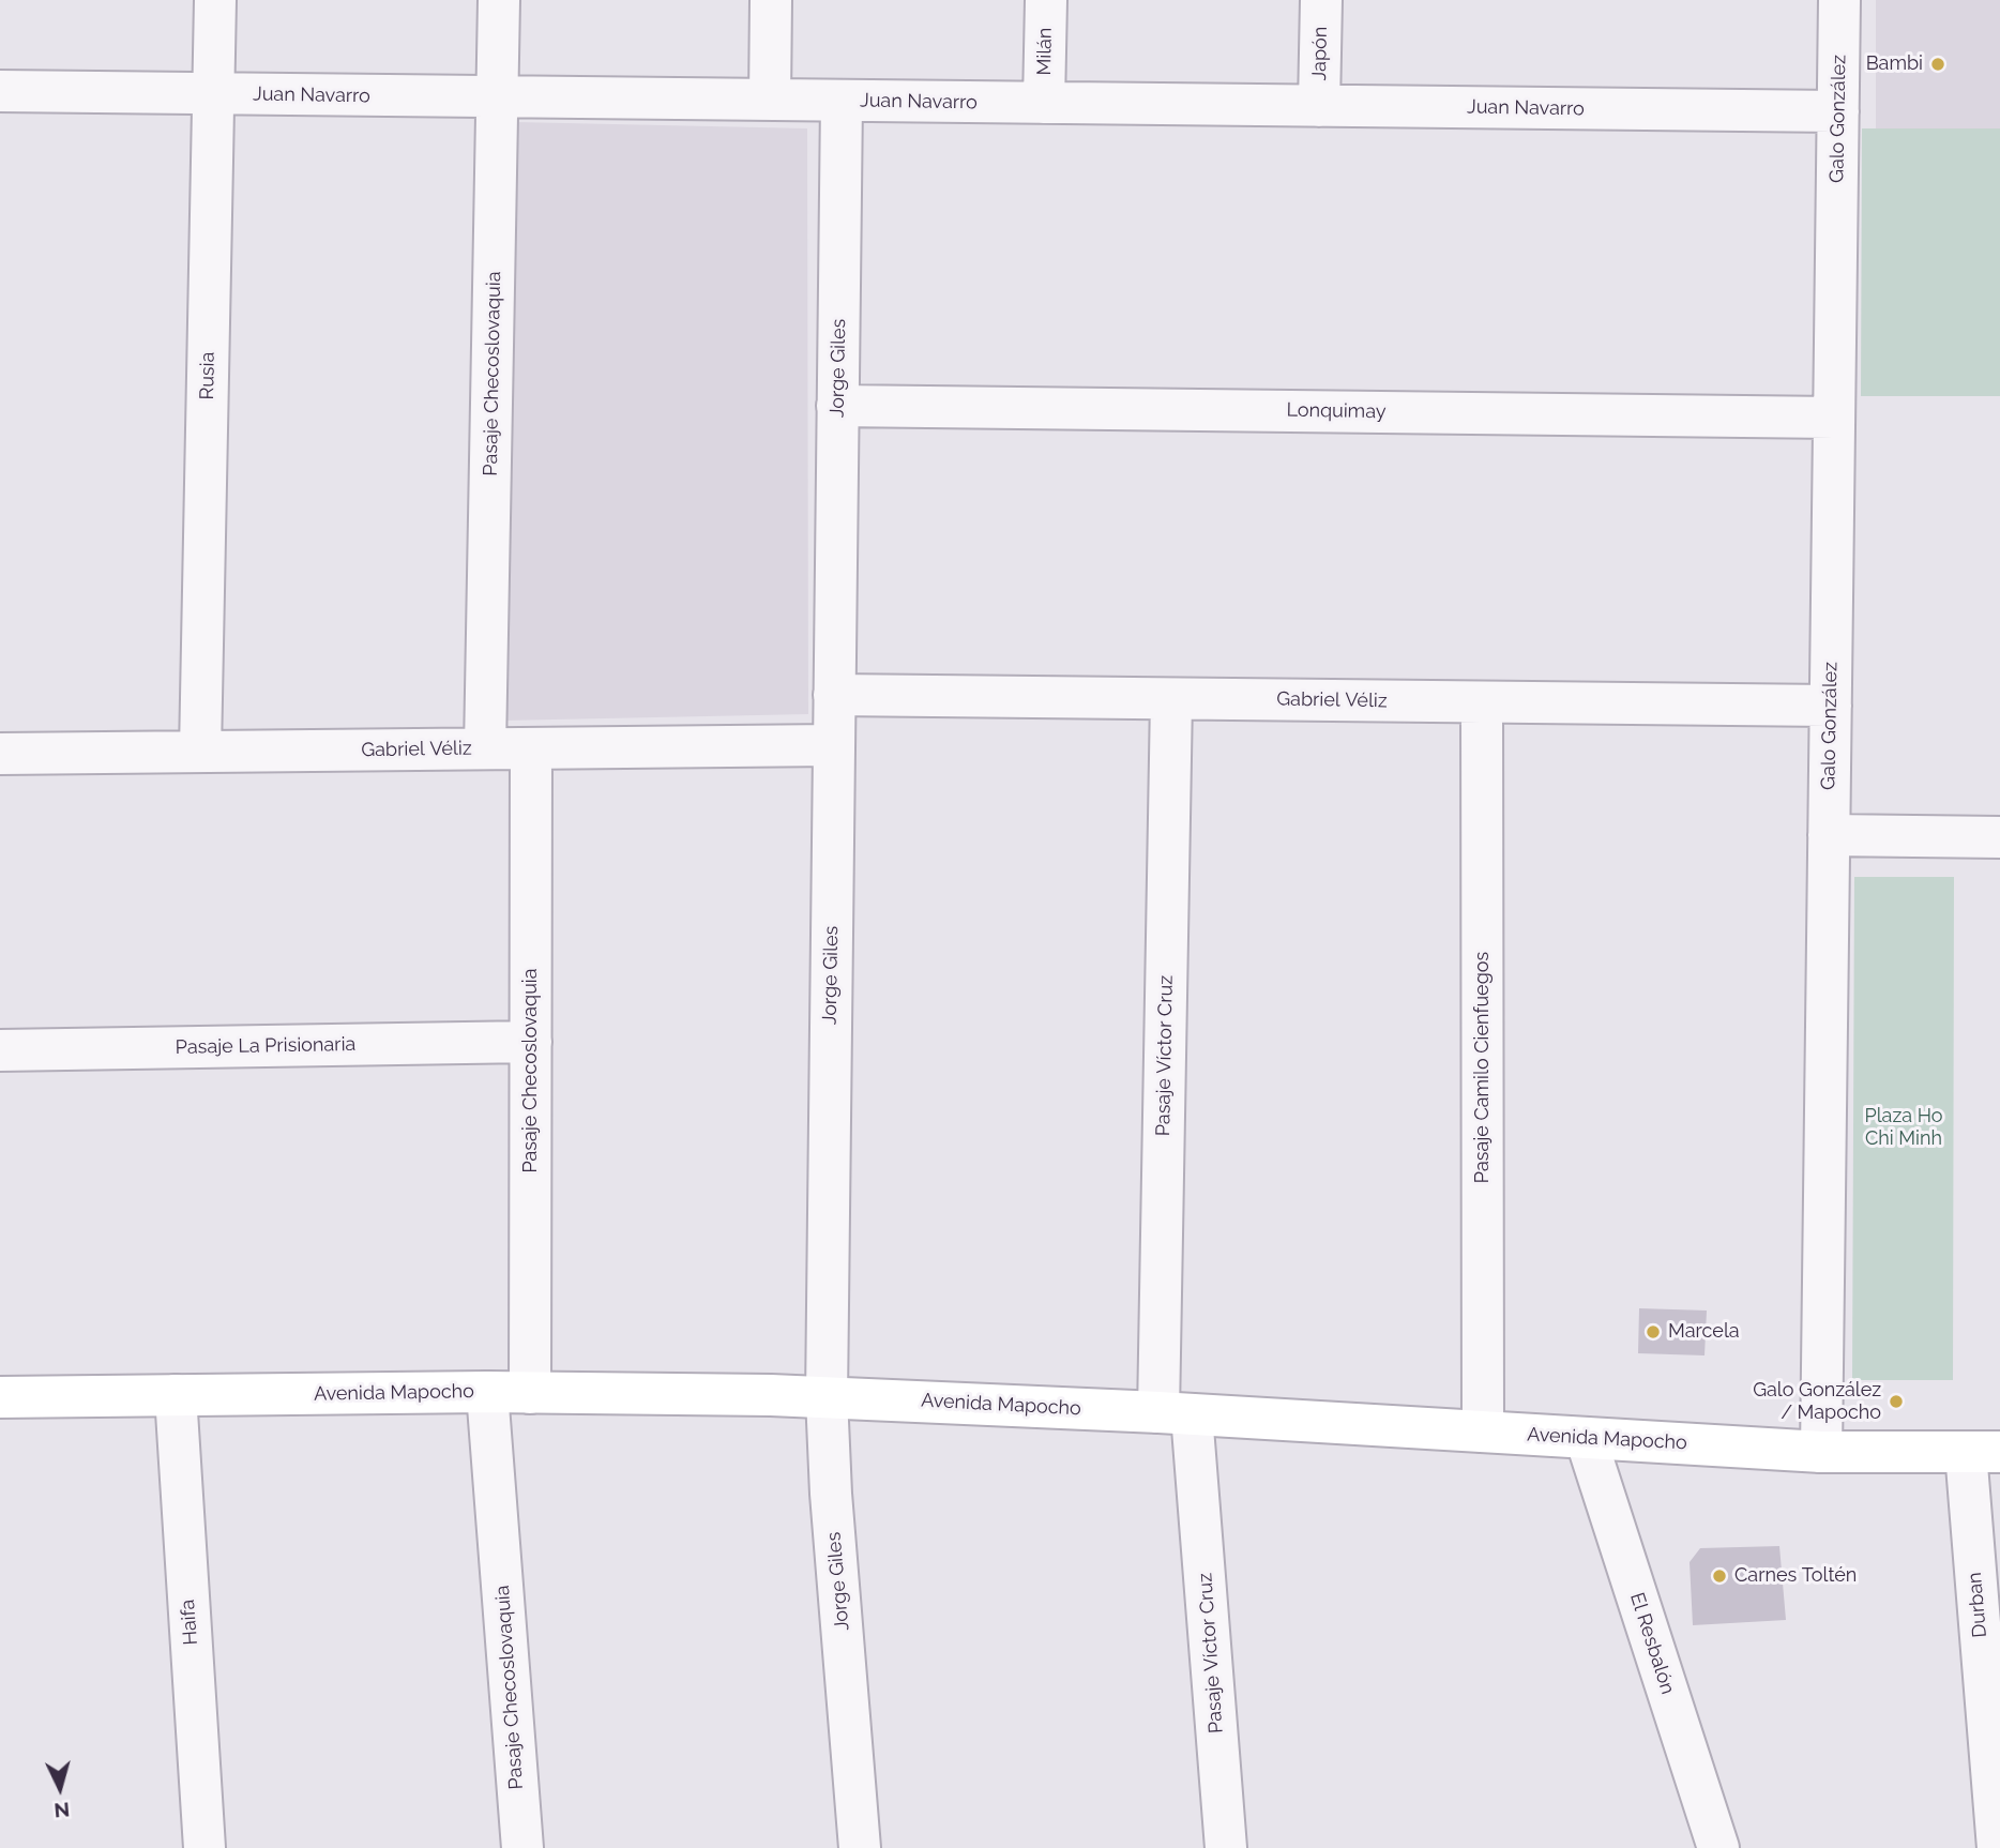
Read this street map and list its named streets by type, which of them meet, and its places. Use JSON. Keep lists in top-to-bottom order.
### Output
{
  "streets": {
    "main road": ["Avenida Mapocho"],
    "street": [
      "Milán",
      "Japón",
      "Juan Navarro",
      "Galo González",
      "Jorge Giles",
      "Pasaje Checoslovaquia",
      "Rusia",
      "Lonquimay",
      "Gabriel Véliz",
      "Pasaje La Prisionaria",
      "Pasaje Víctor Cruz",
      "Pasaje Camilo Cienfuegos",
      "Durban",
      "Haifa",
      "El Resbalón"
    ]
  },
  "crossings": [
    ["Milán", "Juan Navarro"],
    ["Japón", "Juan Navarro"],
    ["Juan Navarro", "Galo González"],
    ["Juan Navarro", "Jorge Giles"],
    ["Juan Navarro", "Pasaje Checoslovaquia"],
    ["Juan Navarro", "Rusia"],
    ["Galo González", "Lonquimay"],
    ["Galo González", "Gabriel Véliz"],
    ["Galo González", "Avenida Mapocho"],
    ["Jorge Giles", "Lonquimay"],
    ["Jorge Giles", "Gabriel Véliz"],
    ["Jorge Giles", "Avenida Mapocho"],
    ["Pasaje Checoslovaquia", "Gabriel Véliz"],
    ["Pasaje Checoslovaquia", "Pasaje La Prisionaria"],
    ["Pasaje Checoslovaquia", "Avenida Mapocho"],
    ["Rusia", "Gabriel Véliz"],
    ["Gabriel Véliz", "Pasaje Víctor Cruz"],
    ["Gabriel Véliz", "Pasaje Camilo Cienfuegos"],
    ["Pasaje Víctor Cruz", "Avenida Mapocho"],
    ["Pasaje Camilo Cienfuegos", "Avenida Mapocho"],
    ["Avenida Mapocho", "Durban"],
    ["Avenida Mapocho", "Haifa"],
    ["Avenida Mapocho", "El Resbalón"]
  ],
  "parks": ["Plaza Ho Chi Minh"],
  "places": [
    "Bambi",
    "Marcela",
    "Galo González / Mapocho",
    "Carnes Toltén"
  ],
  "north": "bottom"
}
